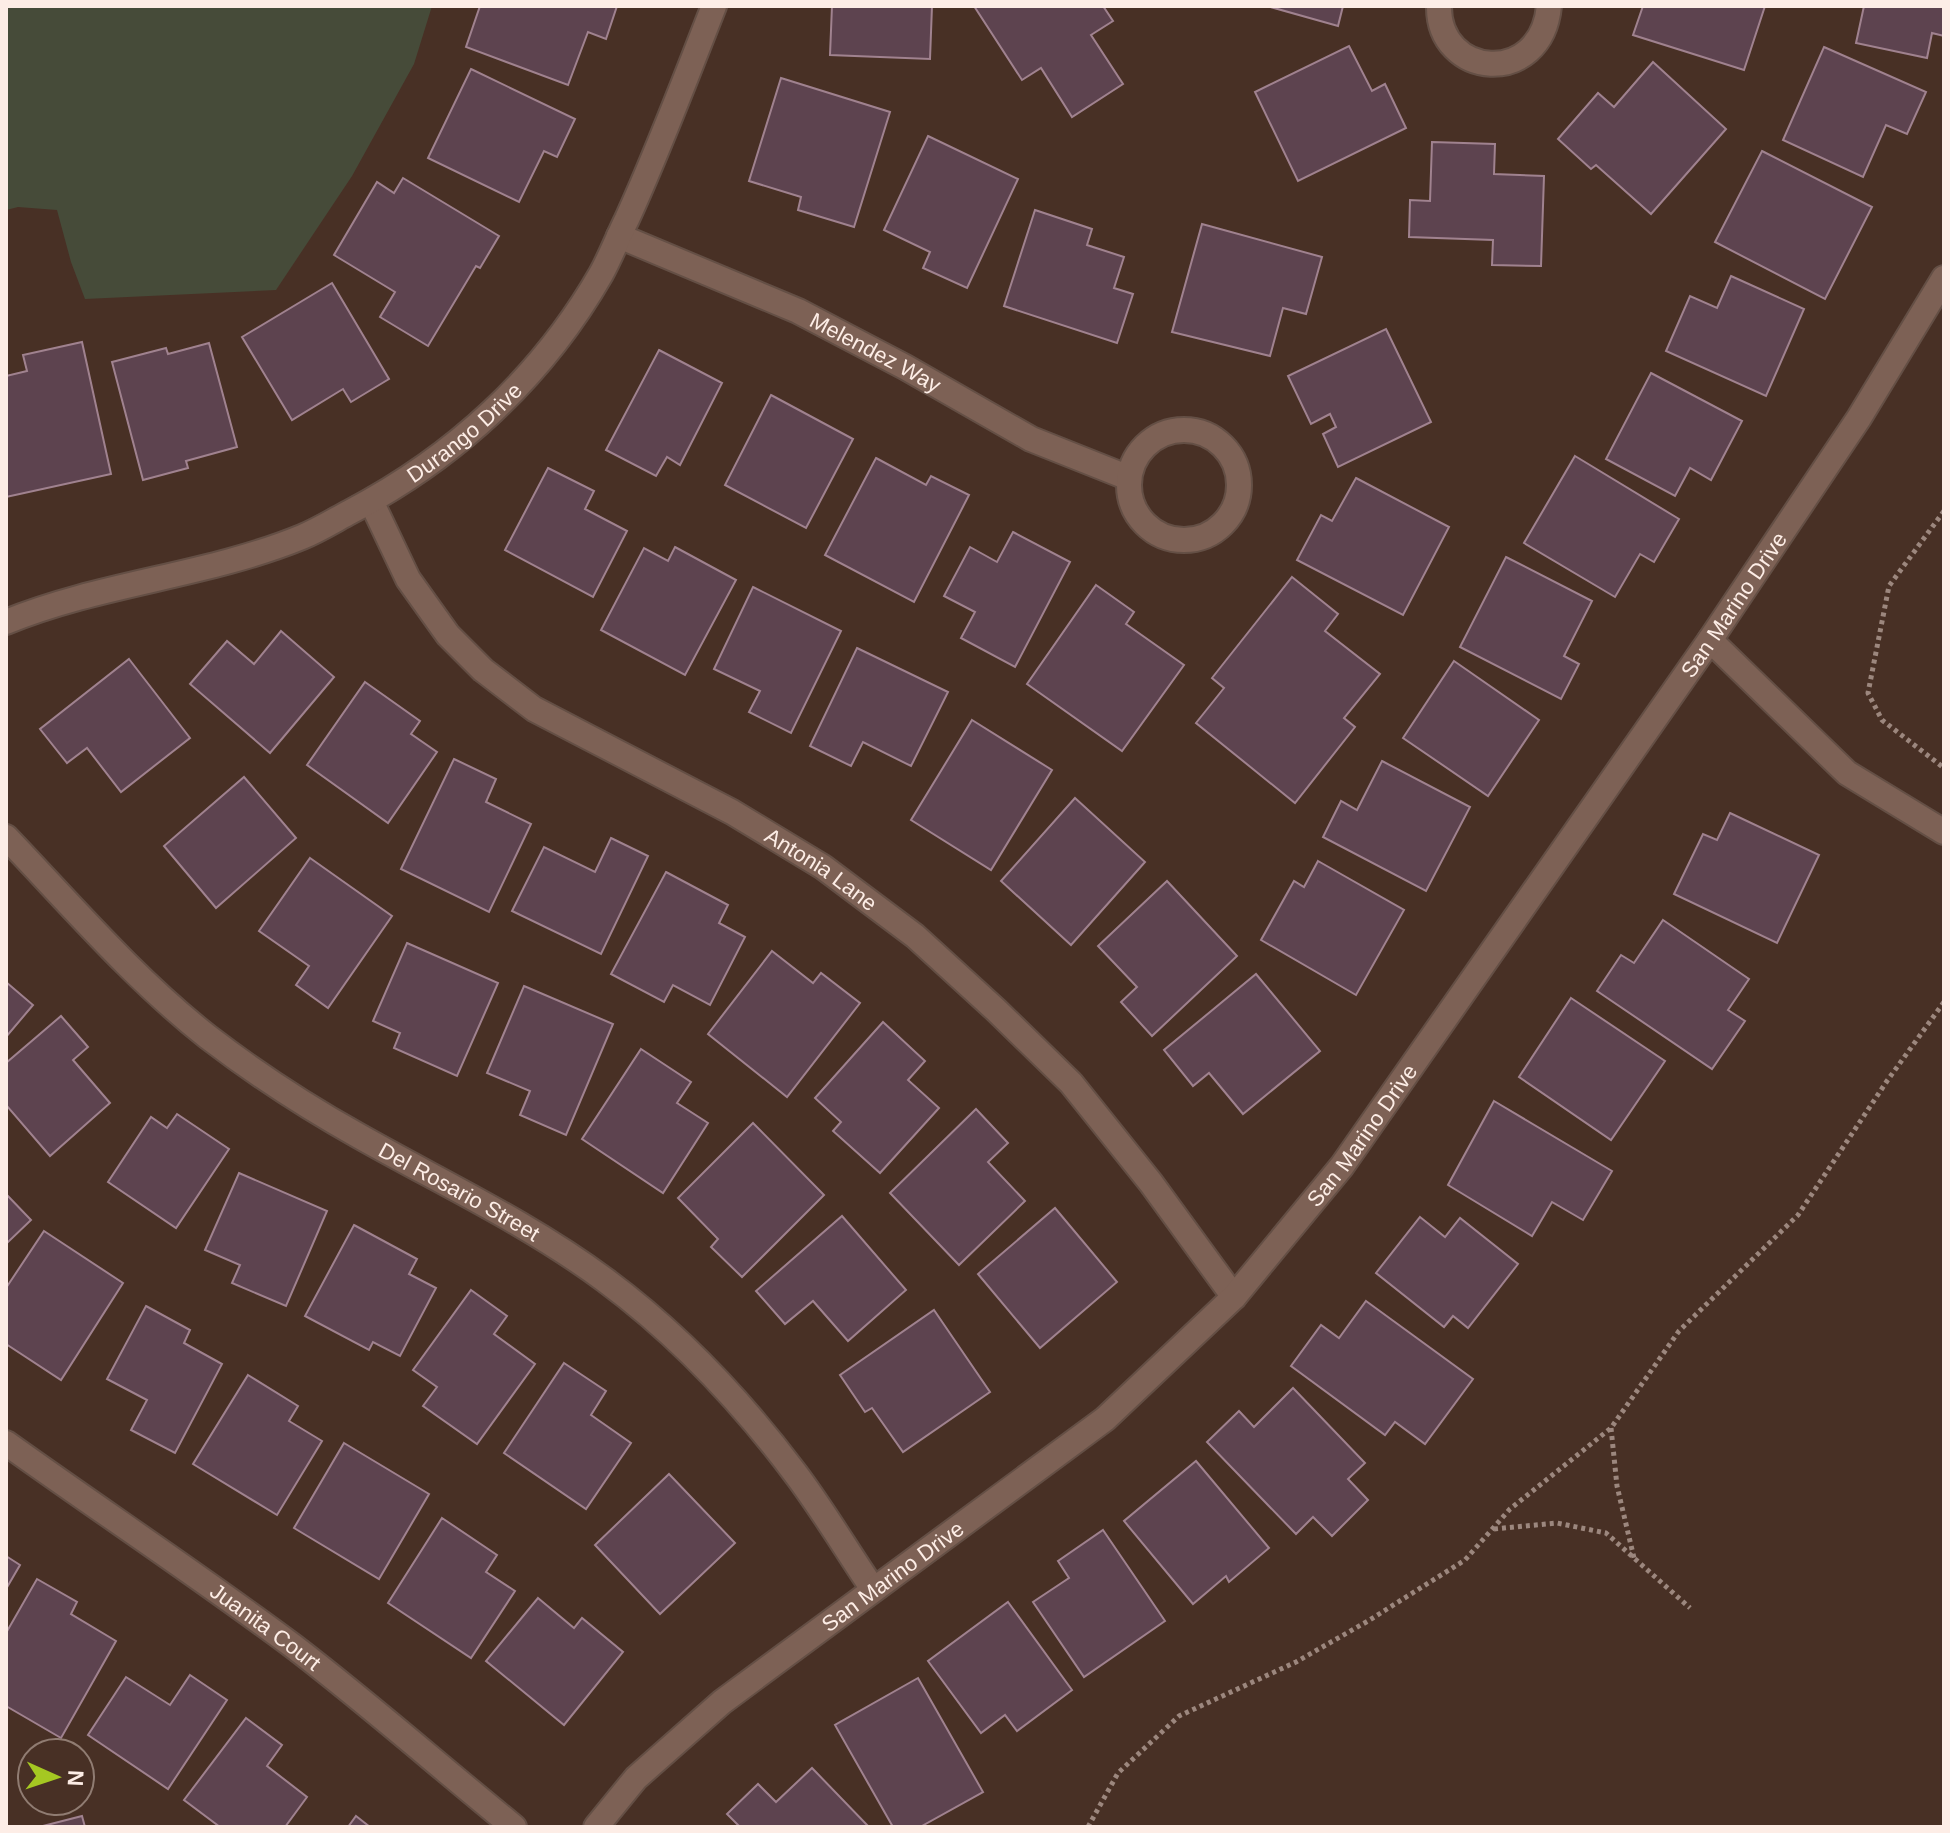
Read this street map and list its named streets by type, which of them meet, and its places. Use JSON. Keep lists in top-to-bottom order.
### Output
{
  "streets": {
    "street": [
      "Melendez Way",
      "Durango Drive",
      "San Marino Drive",
      "Antonia Lane",
      "Del Rosario Street",
      "Juanita Court"
    ]
  },
  "crossings": [
    ["Melendez Way", "Durango Drive"],
    ["Durango Drive", "Antonia Lane"],
    ["San Marino Drive", "Antonia Lane"],
    ["San Marino Drive", "Del Rosario Street"]
  ],
  "north": "right"
}
